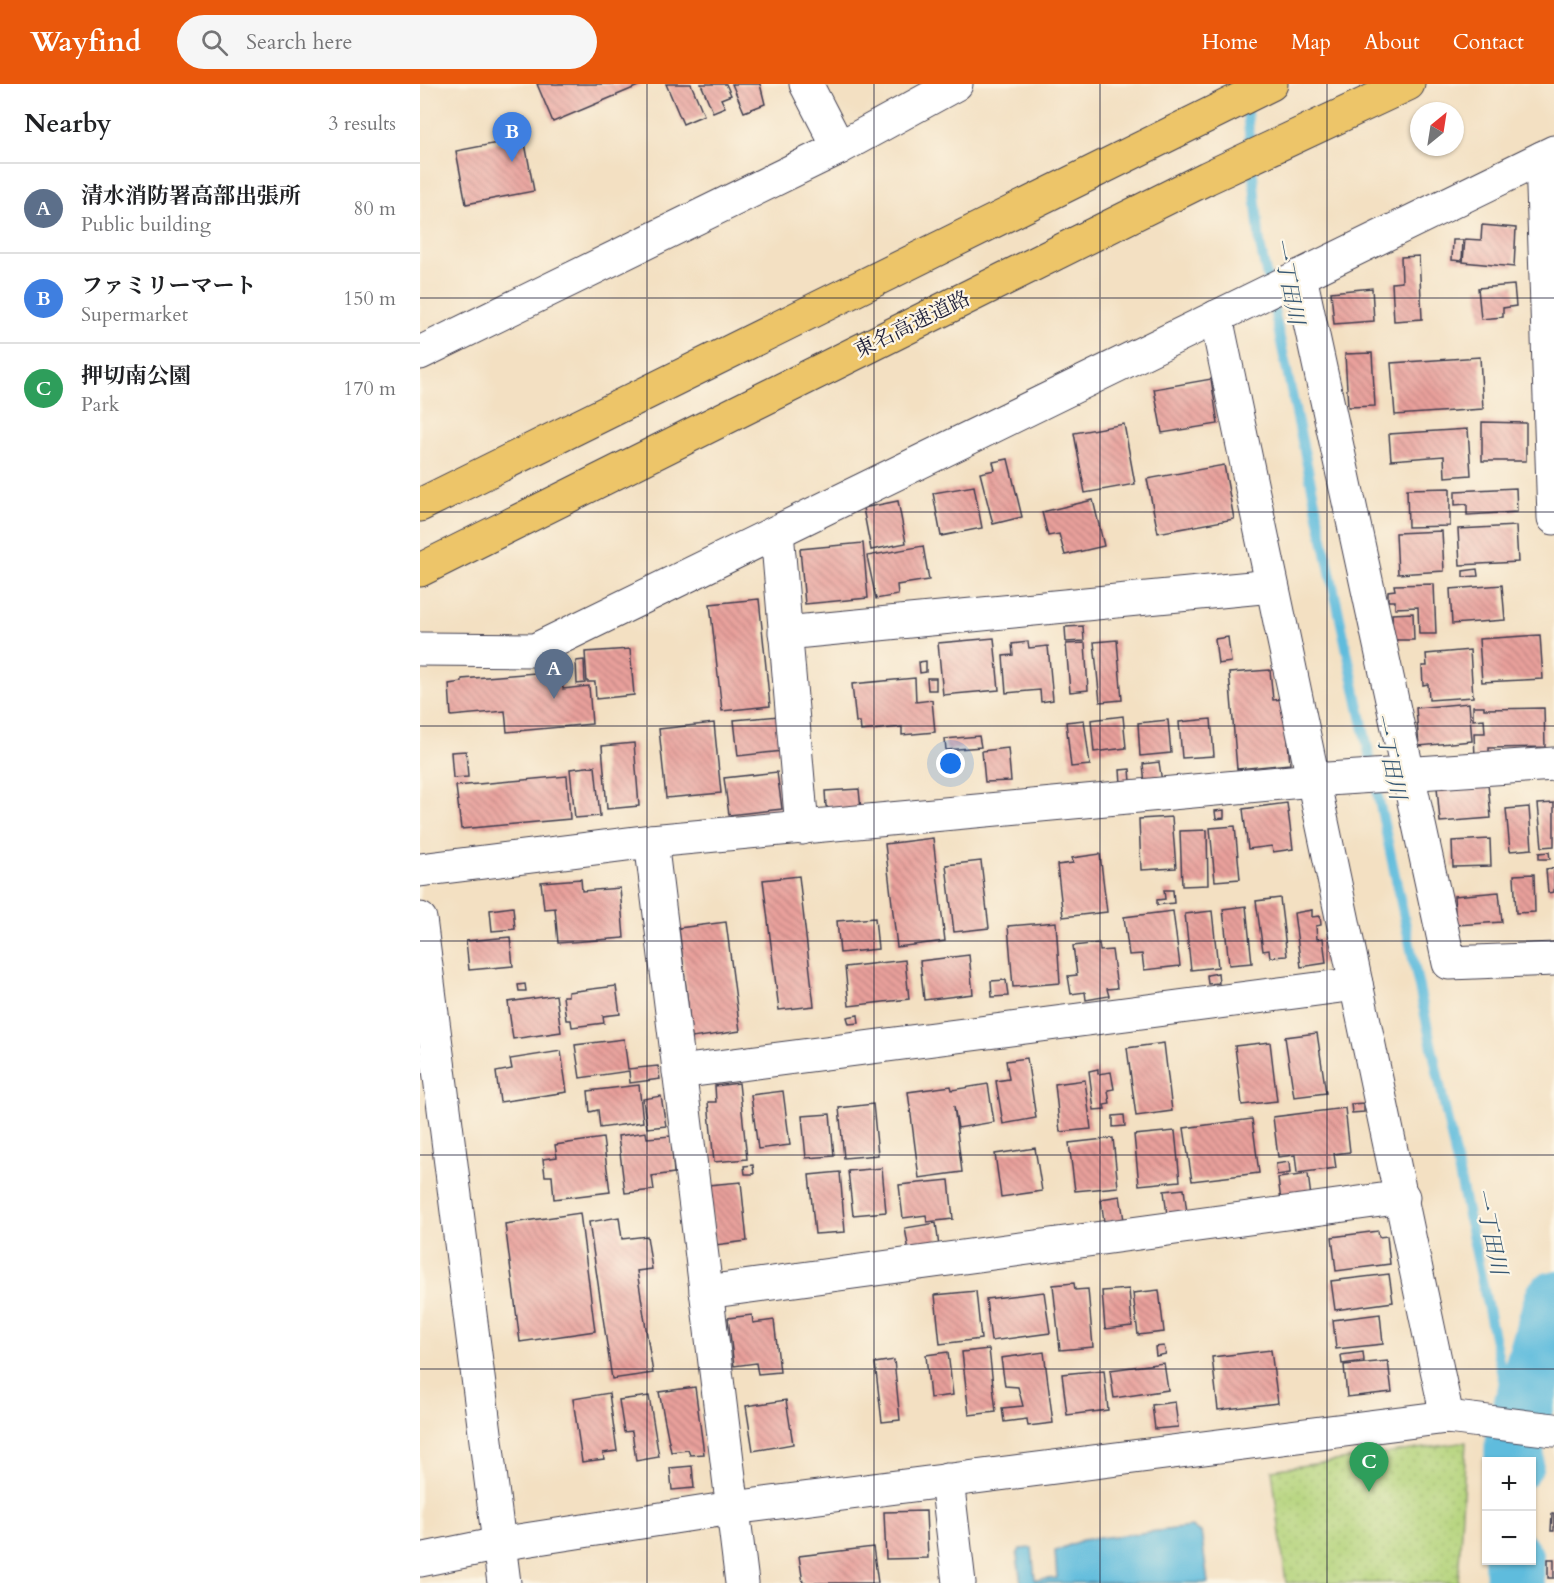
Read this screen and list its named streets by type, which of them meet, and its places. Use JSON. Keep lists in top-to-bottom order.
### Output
{
  "streets": {
    "highway": ["東名高速道路"]
  },
  "water": ["一丁田川"],
  "north": "top right",
  "page": {
    "header": "Wayfind",
    "search": "Search here",
    "nav": [
      "Home",
      "Map",
      "About",
      "Contact"
    ],
    "heading": ["Nearby", "3 results"],
    "pins": ["B", "A", "C"],
    "list": [
      {
        "mark": "A",
        "name": "清水消防署高部出張所",
        "note": "Public building",
        "value": "80 m"
      },
      {
        "mark": "B",
        "name": "ファミリーマート",
        "note": "Supermarket",
        "value": "150 m"
      },
      {
        "mark": "C",
        "name": "押切南公園",
        "note": "Park",
        "value": "170 m"
      }
    ],
    "map_buttons": ["+", "−"]
  }
}
